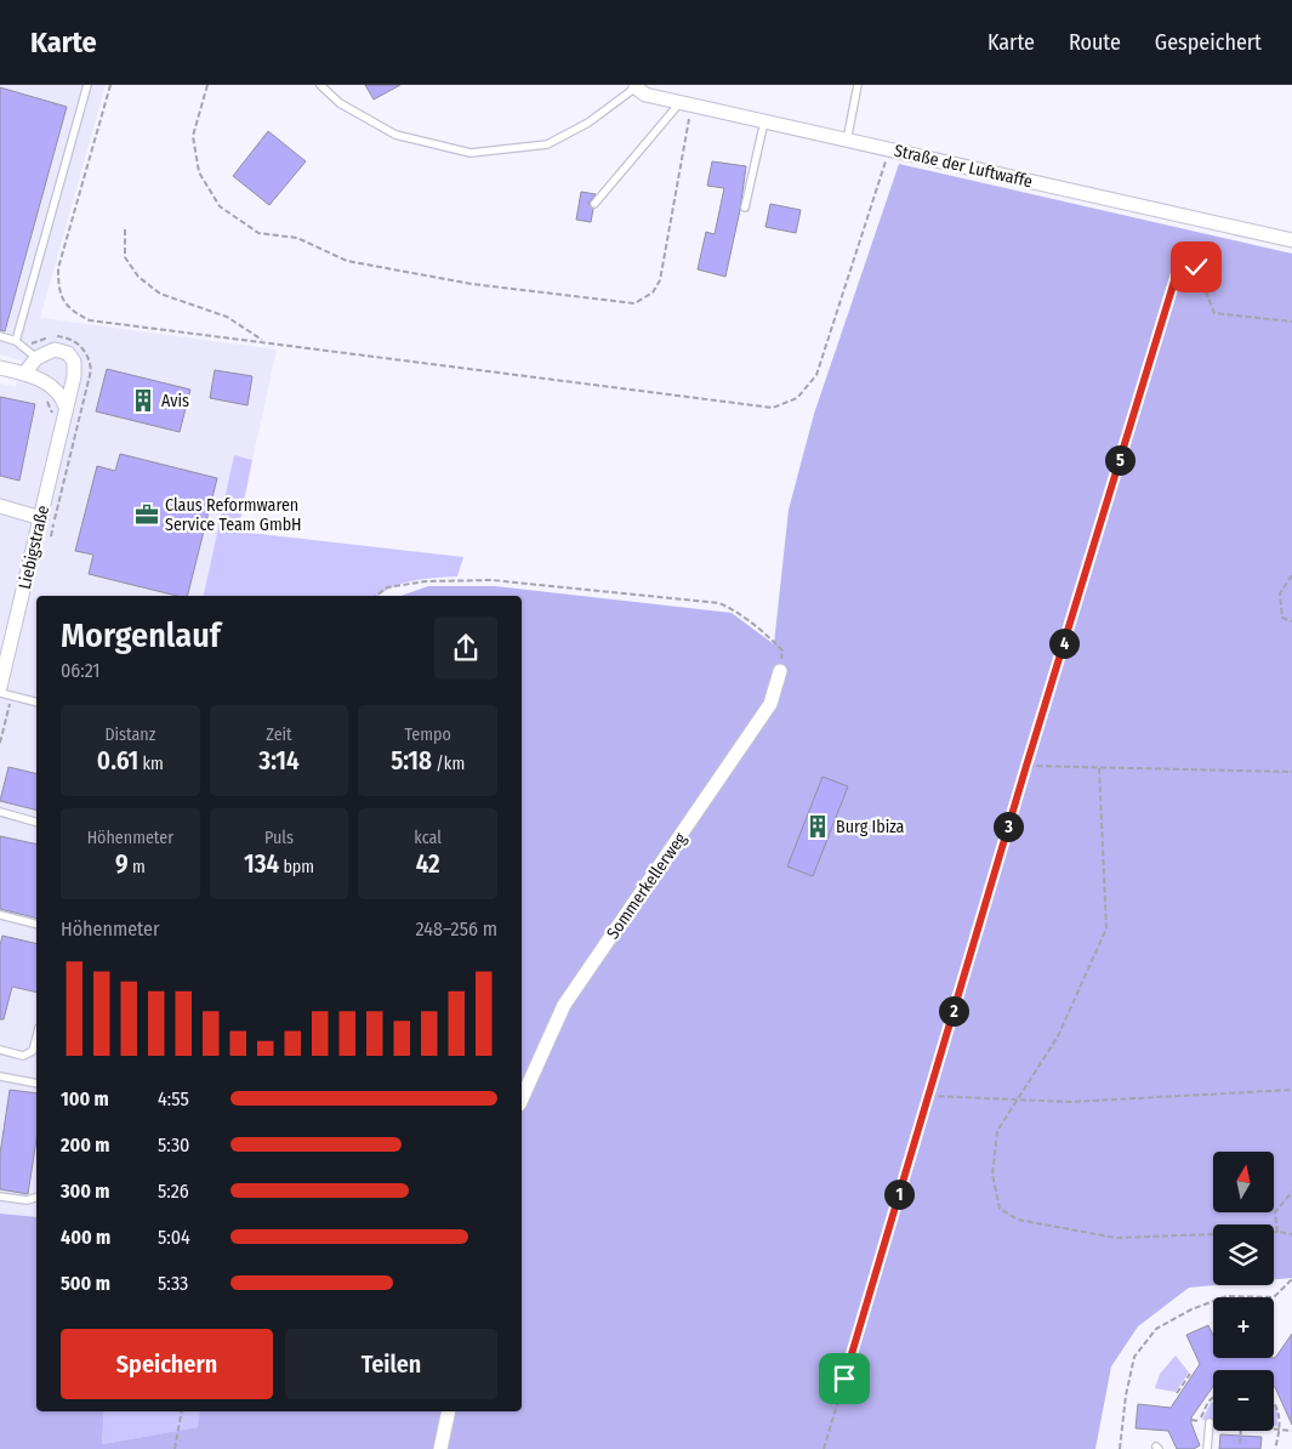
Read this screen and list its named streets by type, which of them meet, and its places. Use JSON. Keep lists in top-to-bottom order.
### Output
{
  "streets": {
    "street": ["Straße der Luftwaffe", "Liebigstraße", "Sommerkellerweg"]
  },
  "places": {
    "building": ["Avis", "Burg Ibiza"],
    "office": ["Claus Reformwaren Service Team GmbH"]
  },
  "north": "top",
  "page": {
    "header": "Karte",
    "nav": ["Karte", "Route", "Gespeichert"],
    "pins": [
      "5",
      "4",
      "3",
      "2",
      "1"
    ],
    "heading": ["Morgenlauf", "06:21"],
    "stats": [
      ["Distanz", "0.61 km"],
      ["Zeit", "3:14"],
      ["Tempo", "5:18 /km"],
      ["Höhenmeter", "9 m"],
      ["Puls", "134 bpm"],
      ["kcal", "42"]
    ],
    "chart": ["Höhenmeter", "248–256 m"],
    "list": [
      {
        "name": "100 m",
        "note": "4:55"
      },
      {
        "name": "200 m",
        "note": "5:30"
      },
      {
        "name": "300 m",
        "note": "5:26"
      },
      {
        "name": "400 m",
        "note": "5:04"
      },
      {
        "name": "500 m",
        "note": "5:33"
      }
    ],
    "map_buttons": ["+", "−"],
    "buttons": ["Speichern", "Teilen"]
  }
}
